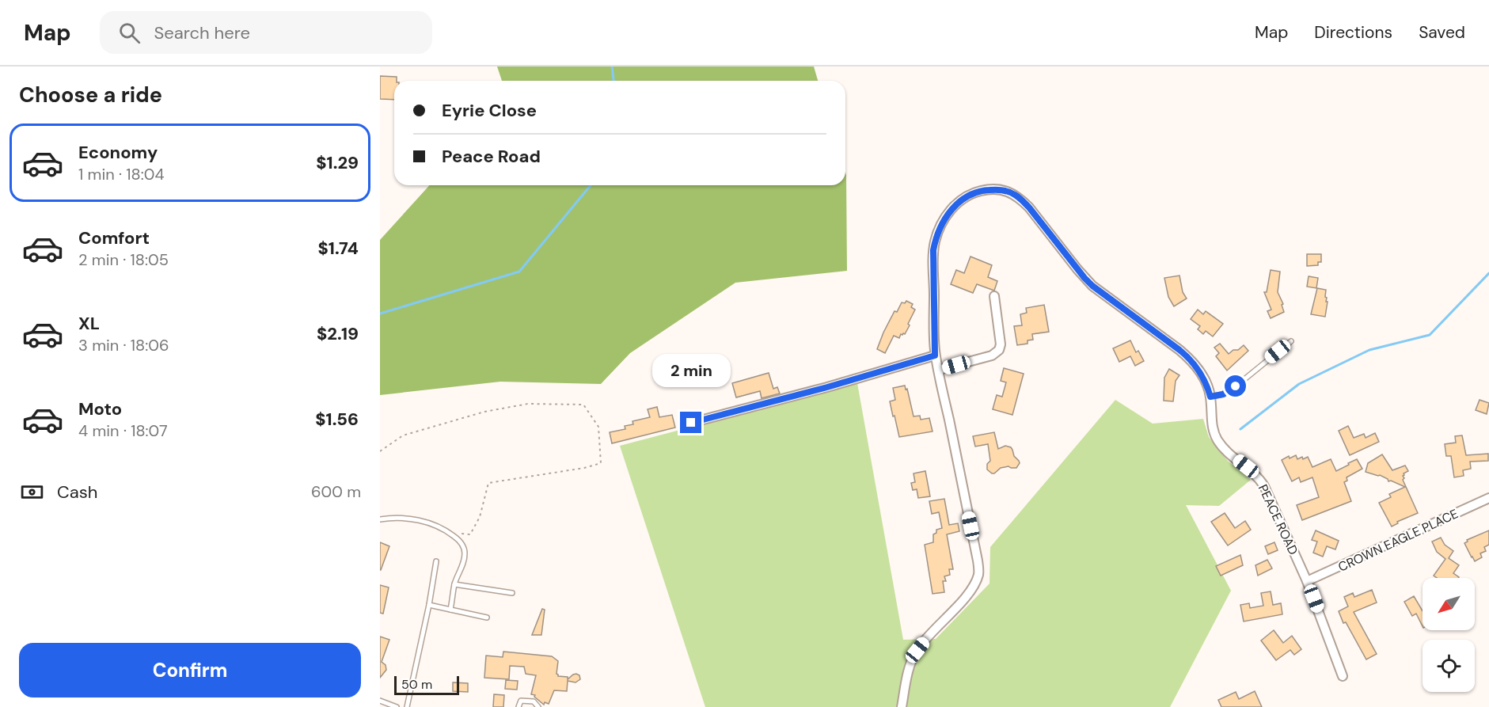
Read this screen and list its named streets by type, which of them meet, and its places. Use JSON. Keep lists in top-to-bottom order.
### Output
{
  "streets": {
    "street": ["PEACE ROAD", "CROWN EAGLE PLACE"]
  },
  "crossings": [
    ["PEACE ROAD", "CROWN EAGLE PLACE"]
  ],
  "scale_bar": "50 m",
  "north": "bottom left",
  "page": {
    "header": "Map",
    "search": "Search here",
    "nav": ["Map", "Directions", "Saved"],
    "heading": "Choose a ride",
    "banner": ["Eyrie Close", "Peace Road"],
    "list": [
      {
        "name": "Economy",
        "note": "1 min · 18:04",
        "value": "$1.29"
      },
      {
        "name": "Comfort",
        "note": "2 min · 18:05",
        "value": "$1.74"
      },
      {
        "name": "XL",
        "note": "3 min · 18:06",
        "value": "$2.19"
      },
      {
        "name": "Moto",
        "note": "4 min · 18:07",
        "value": "$1.56"
      }
    ],
    "bubble": "2 min",
    "pay": ["Cash", "600 m"],
    "buttons": "Confirm",
    "scale": "50 m"
  }
}
